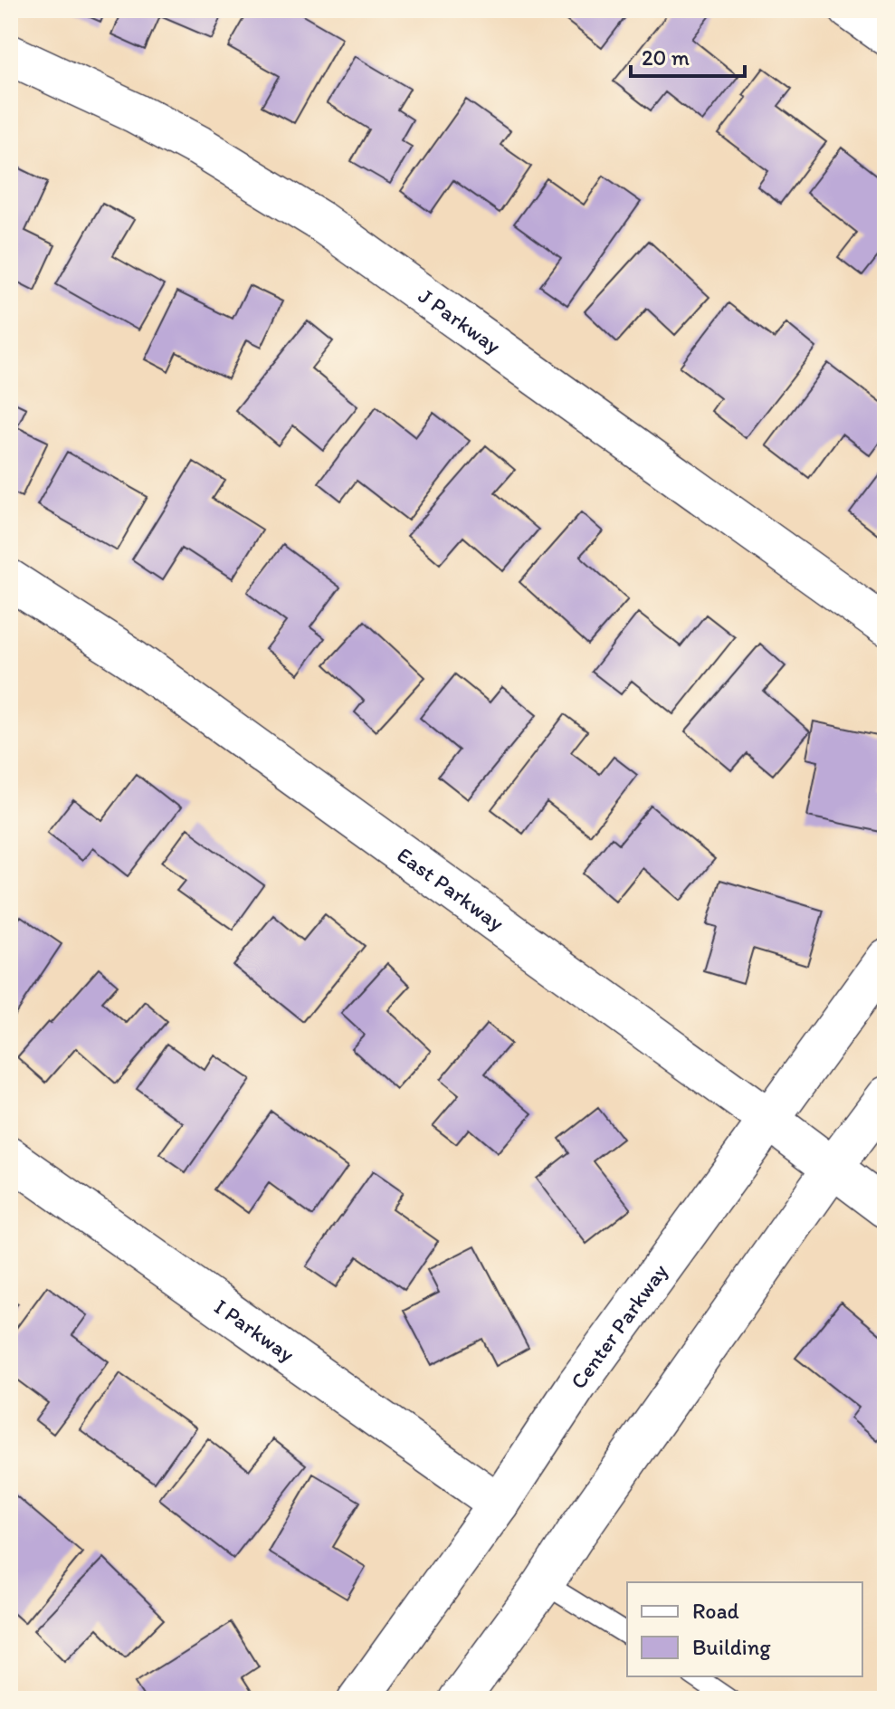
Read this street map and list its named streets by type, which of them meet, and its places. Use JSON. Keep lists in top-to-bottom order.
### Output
{
  "streets": {
    "street": [
      "J Parkway",
      "East Parkway",
      "Center Parkway",
      "I Parkway"
    ]
  },
  "crossings": [
    ["East Parkway", "Center Parkway"],
    ["Center Parkway", "I Parkway"]
  ],
  "legend": ["Road", "Building"],
  "scale_bar": "20 m"
}
